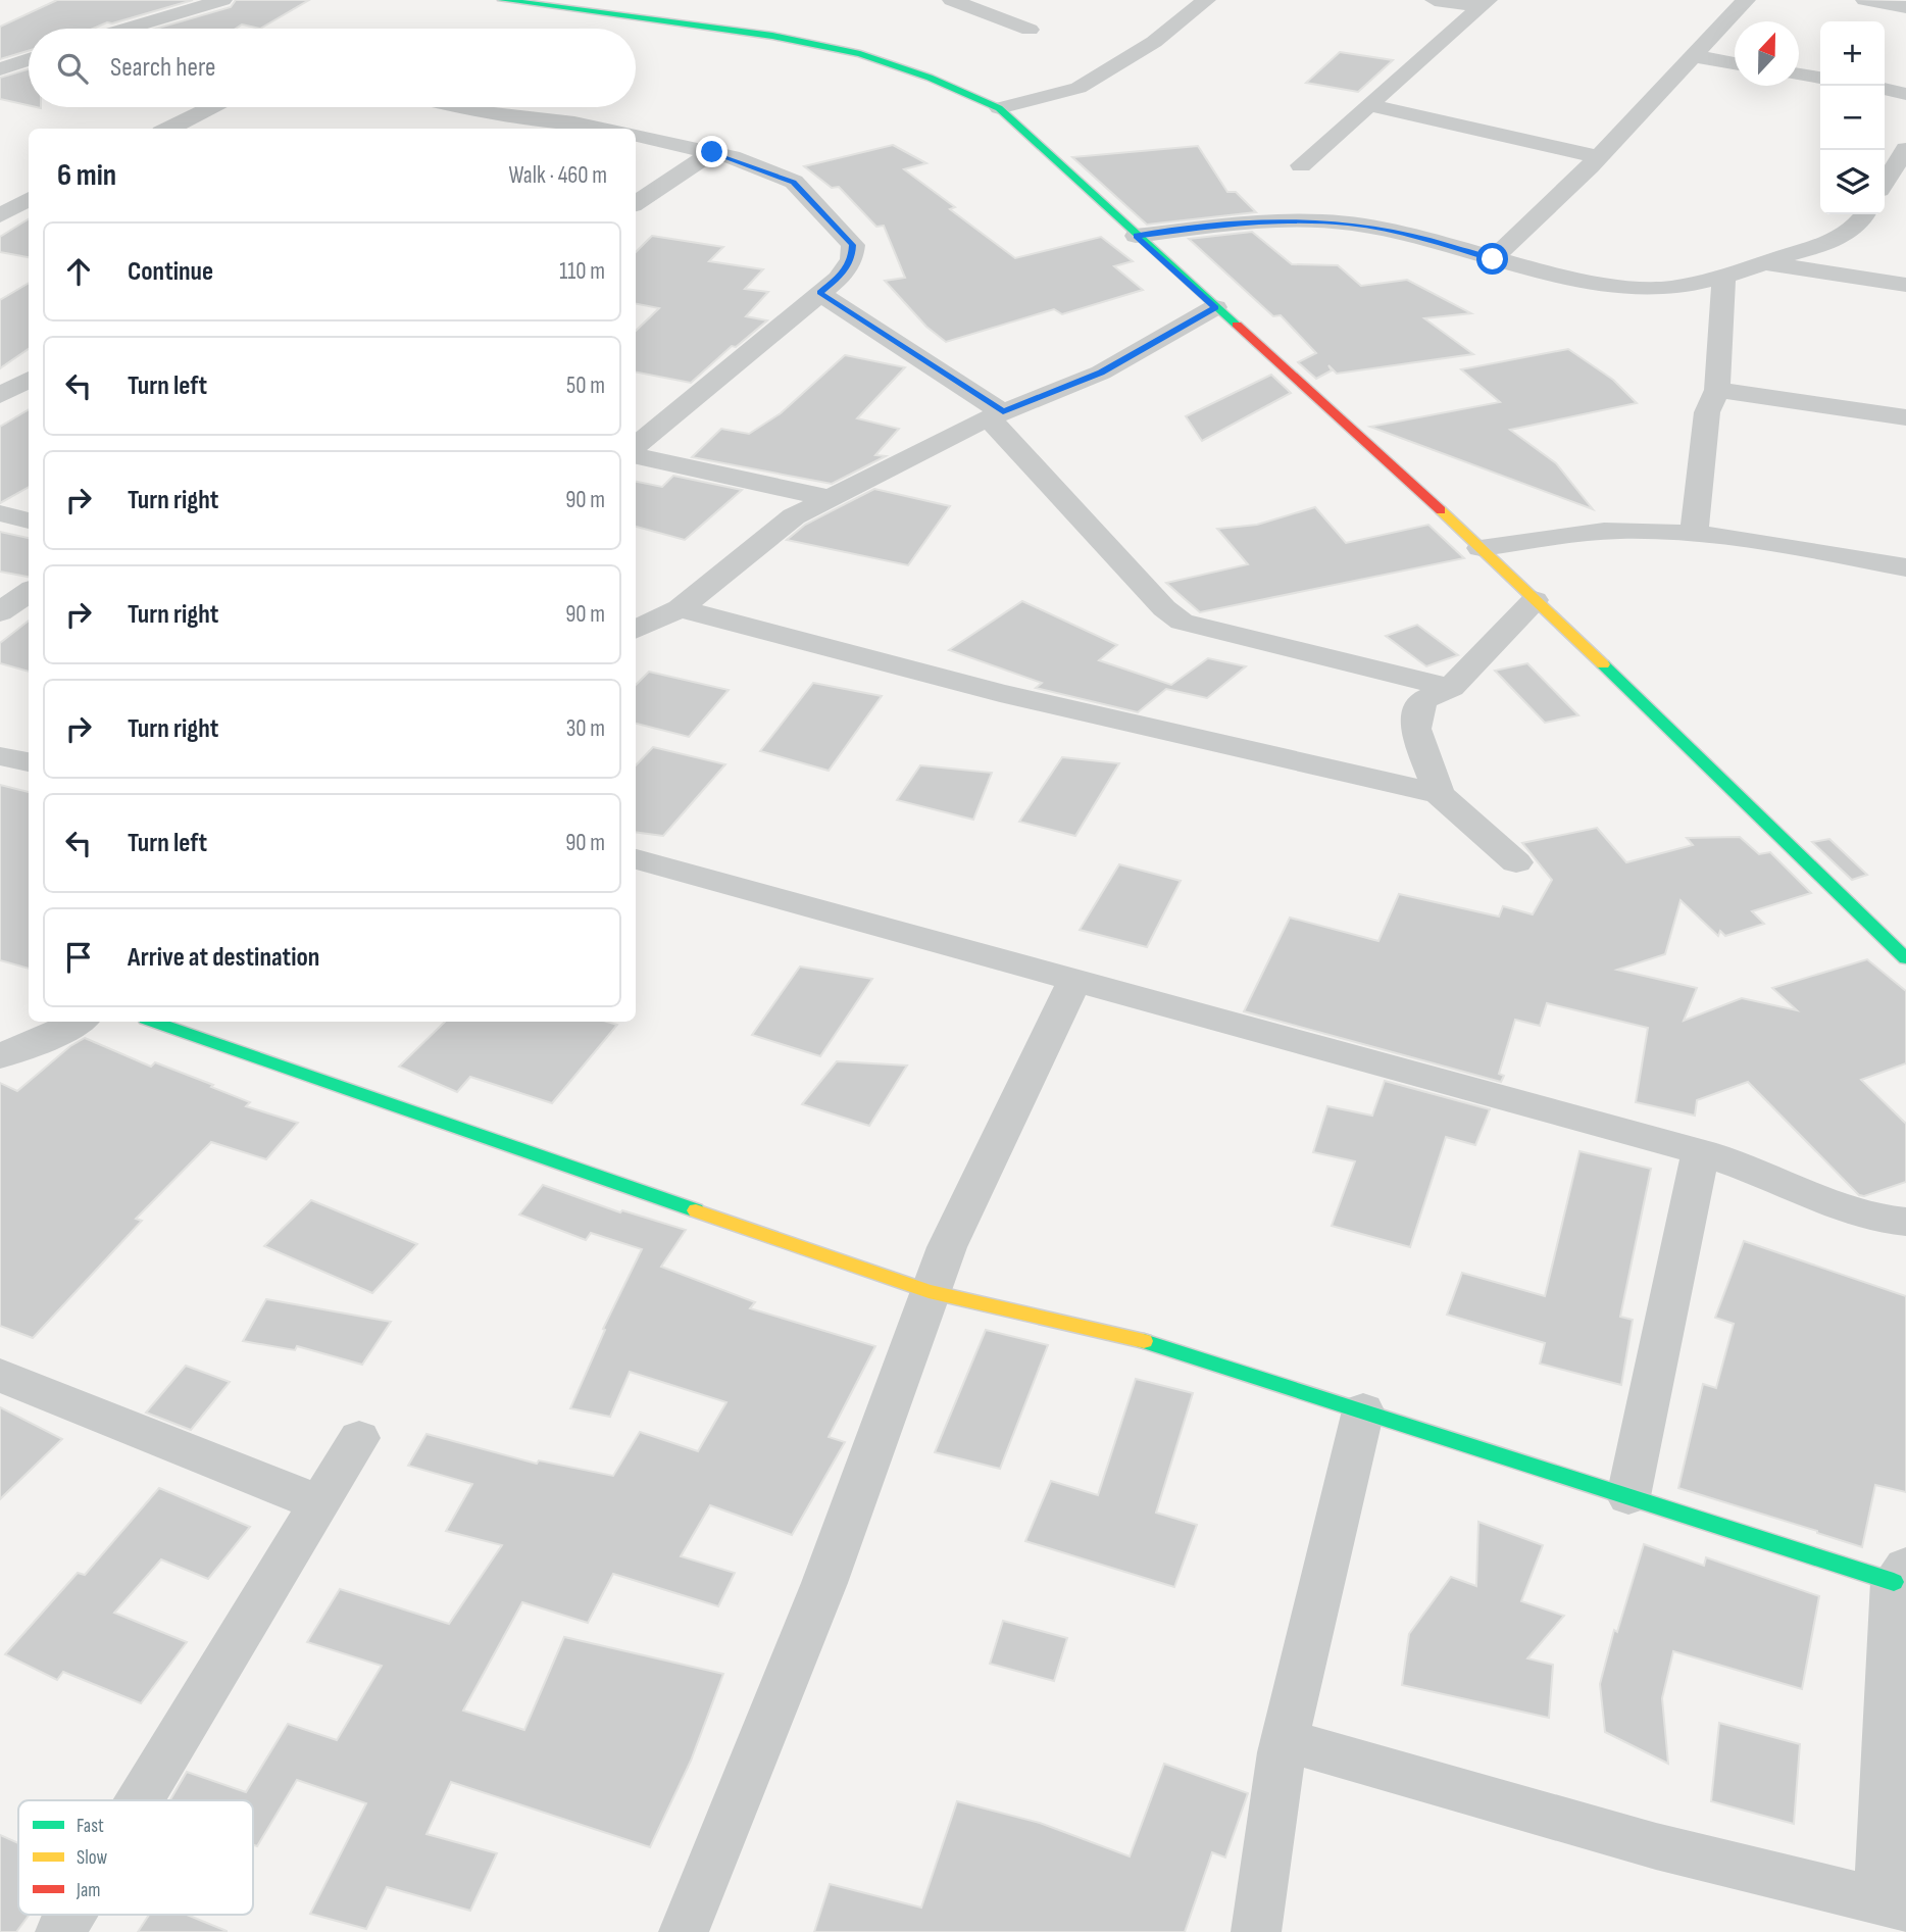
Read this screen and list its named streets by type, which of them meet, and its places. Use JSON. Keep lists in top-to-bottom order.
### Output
{
  "legend": ["Fast", "Slow", "Jam"],
  "north": "top",
  "page": {
    "map_buttons": ["+", "−"],
    "search": "Search here",
    "heading": ["6 min", "Walk · 460 m"],
    "list": [
      ["Continue", "110 m"],
      ["Turn left", "50 m"],
      ["Turn right", "90 m"],
      ["Turn right", "90 m"],
      ["Turn right", "30 m"],
      ["Turn left", "90 m"],
      "Arrive at destination"
    ]
  }
}
